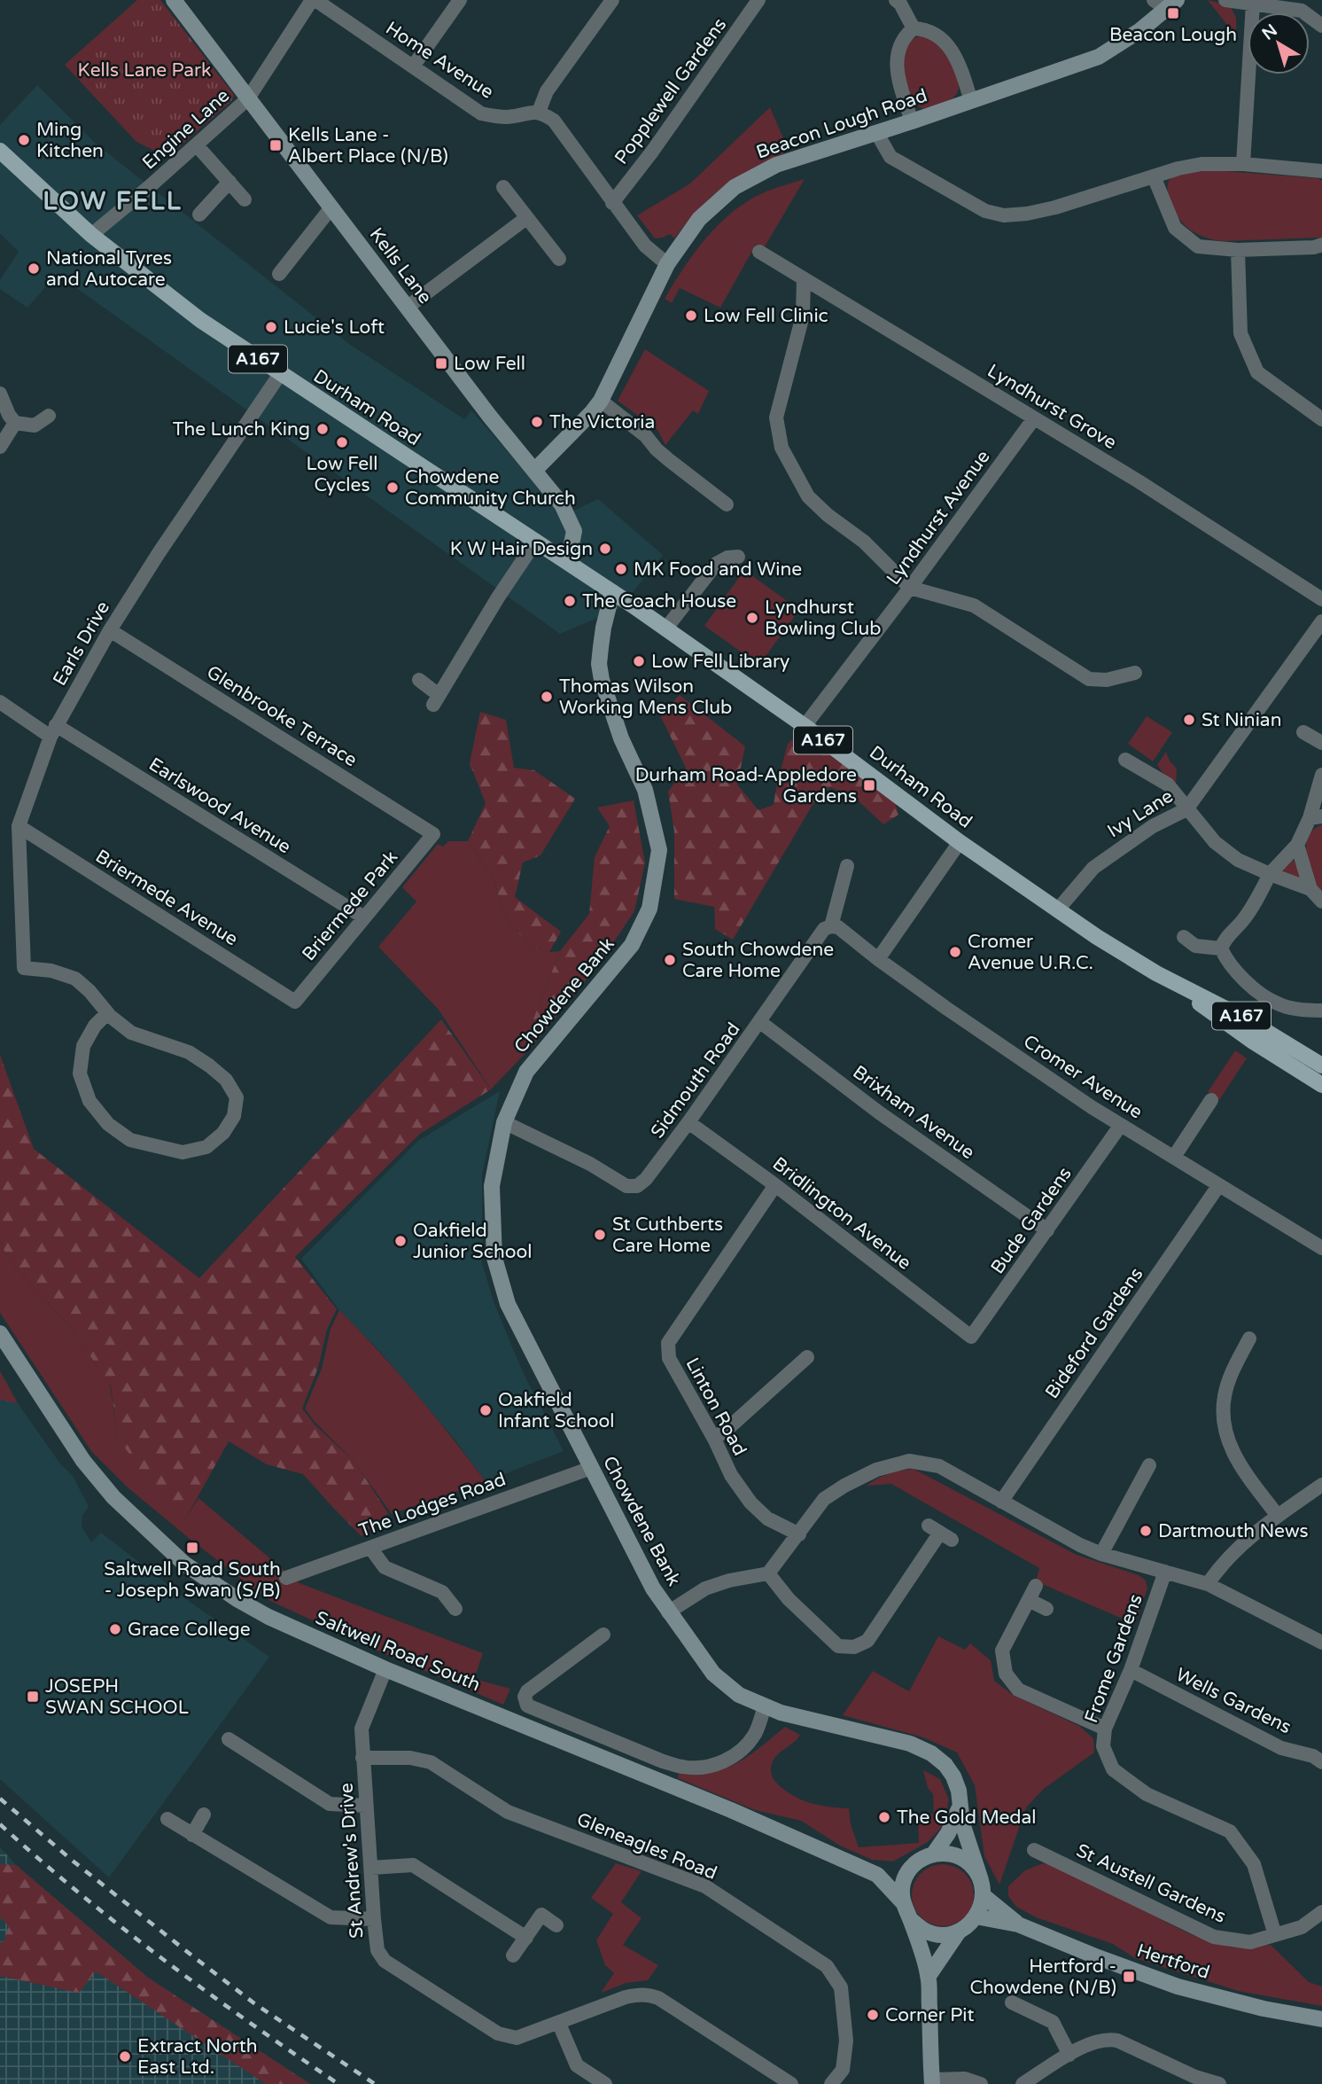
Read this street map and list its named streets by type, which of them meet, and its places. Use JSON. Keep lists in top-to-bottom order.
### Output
{
  "streets": {
    "main road": ["A167", "Durham Road"],
    "street": [
      "Home Avenue",
      "Popplewell Gardens",
      "Beacon Lough Road",
      "Engine Lane",
      "Kells Lane",
      "Lyndhurst Grove",
      "Lyndhurst Avenue",
      "Earls Drive",
      "Glenbrooke Terrace",
      "Earlswood Avenue",
      "Ivy Lane",
      "Briermede Avenue",
      "Briermede Park",
      "Chowdene Bank",
      "Cromer Avenue",
      "Sidmouth Road",
      "Brixham Avenue",
      "Bridlington Avenue",
      "Bude Gardens",
      "Bideford Gardens",
      "Linton Road",
      "The Lodges Road",
      "Saltwell Road South",
      "Frome Gardens",
      "Wells Gardens",
      "Gleneagles Road",
      "St Andrew's Drive",
      "St Austell Gardens",
      "Hertford"
    ]
  },
  "crossings": [
    ["Home Avenue", "Engine Lane"],
    ["Beacon Lough Road", "Kells Lane"],
    ["Engine Lane", "Kells Lane"],
    ["Engine Lane", "Durham Road"],
    ["Kells Lane", "Durham Road"],
    ["Lyndhurst Grove", "Lyndhurst Avenue"],
    ["Durham Road", "Lyndhurst Avenue"],
    ["Durham Road", "Earls Drive"],
    ["Durham Road", "Ivy Lane"],
    ["Durham Road", "Chowdene Bank"],
    ["Earls Drive", "Glenbrooke Terrace"],
    ["Earls Drive", "Earlswood Avenue"],
    ["Earls Drive", "Briermede Avenue"],
    ["Glenbrooke Terrace", "Briermede Park"],
    ["Earlswood Avenue", "Briermede Park"],
    ["Briermede Avenue", "Briermede Park"],
    ["Chowdene Bank", "Sidmouth Road"],
    ["Chowdene Bank", "The Lodges Road"],
    ["Chowdene Bank", "Saltwell Road South"],
    ["Chowdene Bank", "Hertford"],
    ["Cromer Avenue", "Sidmouth Road"],
    ["Cromer Avenue", "Bude Gardens"],
    ["Cromer Avenue", "Bideford Gardens"],
    ["Sidmouth Road", "Brixham Avenue"],
    ["Sidmouth Road", "Bridlington Avenue"],
    ["Brixham Avenue", "Bude Gardens"],
    ["Bridlington Avenue", "Bude Gardens"],
    ["Bridlington Avenue", "Linton Road"],
    ["Saltwell Road South", "St Andrew's Drive"],
    ["Saltwell Road South", "Hertford"],
    ["Frome Gardens", "Wells Gardens"],
    ["Frome Gardens", "St Austell Gardens"],
    ["Gleneagles Road", "St Andrew's Drive"]
  ],
  "districts": ["LOW FELL"],
  "parks": ["Kells Lane Park"],
  "places": {
    "transit": [
      "Beacon Lough",
      "Kells Lane - Albert Place (N/B)",
      "Low Fell",
      "Durham Road-Appledore Gardens",
      "Saltwell Road South - Joseph Swan (S/B)",
      "JOSEPH SWAN SCHOOL",
      "Hertford - Chowdene (N/B)"
    ],
    "other": [
      "Ming Kitchen",
      "National Tyres and Autocare",
      "Low Fell Clinic",
      "Lucie's Loft",
      "The Victoria",
      "The Lunch King",
      "Low Fell Cycles",
      "Chowdene Community Church",
      "K W Hair Design",
      "MK Food and Wine",
      "The Coach House",
      "Lyndhurst Bowling Club",
      "Low Fell Library",
      "Thomas Wilson Working Mens Club",
      "St Ninian",
      "Cromer Avenue U.R.C.",
      "South Chowdene Care Home",
      "St Cuthberts Care Home",
      "Oakfield Junior School",
      "Oakfield Infant School",
      "Dartmouth News",
      "Grace College",
      "The Gold Medal",
      "Corner Pit",
      "Extract North East Ltd."
    ]
  },
  "north": "top left"
}
